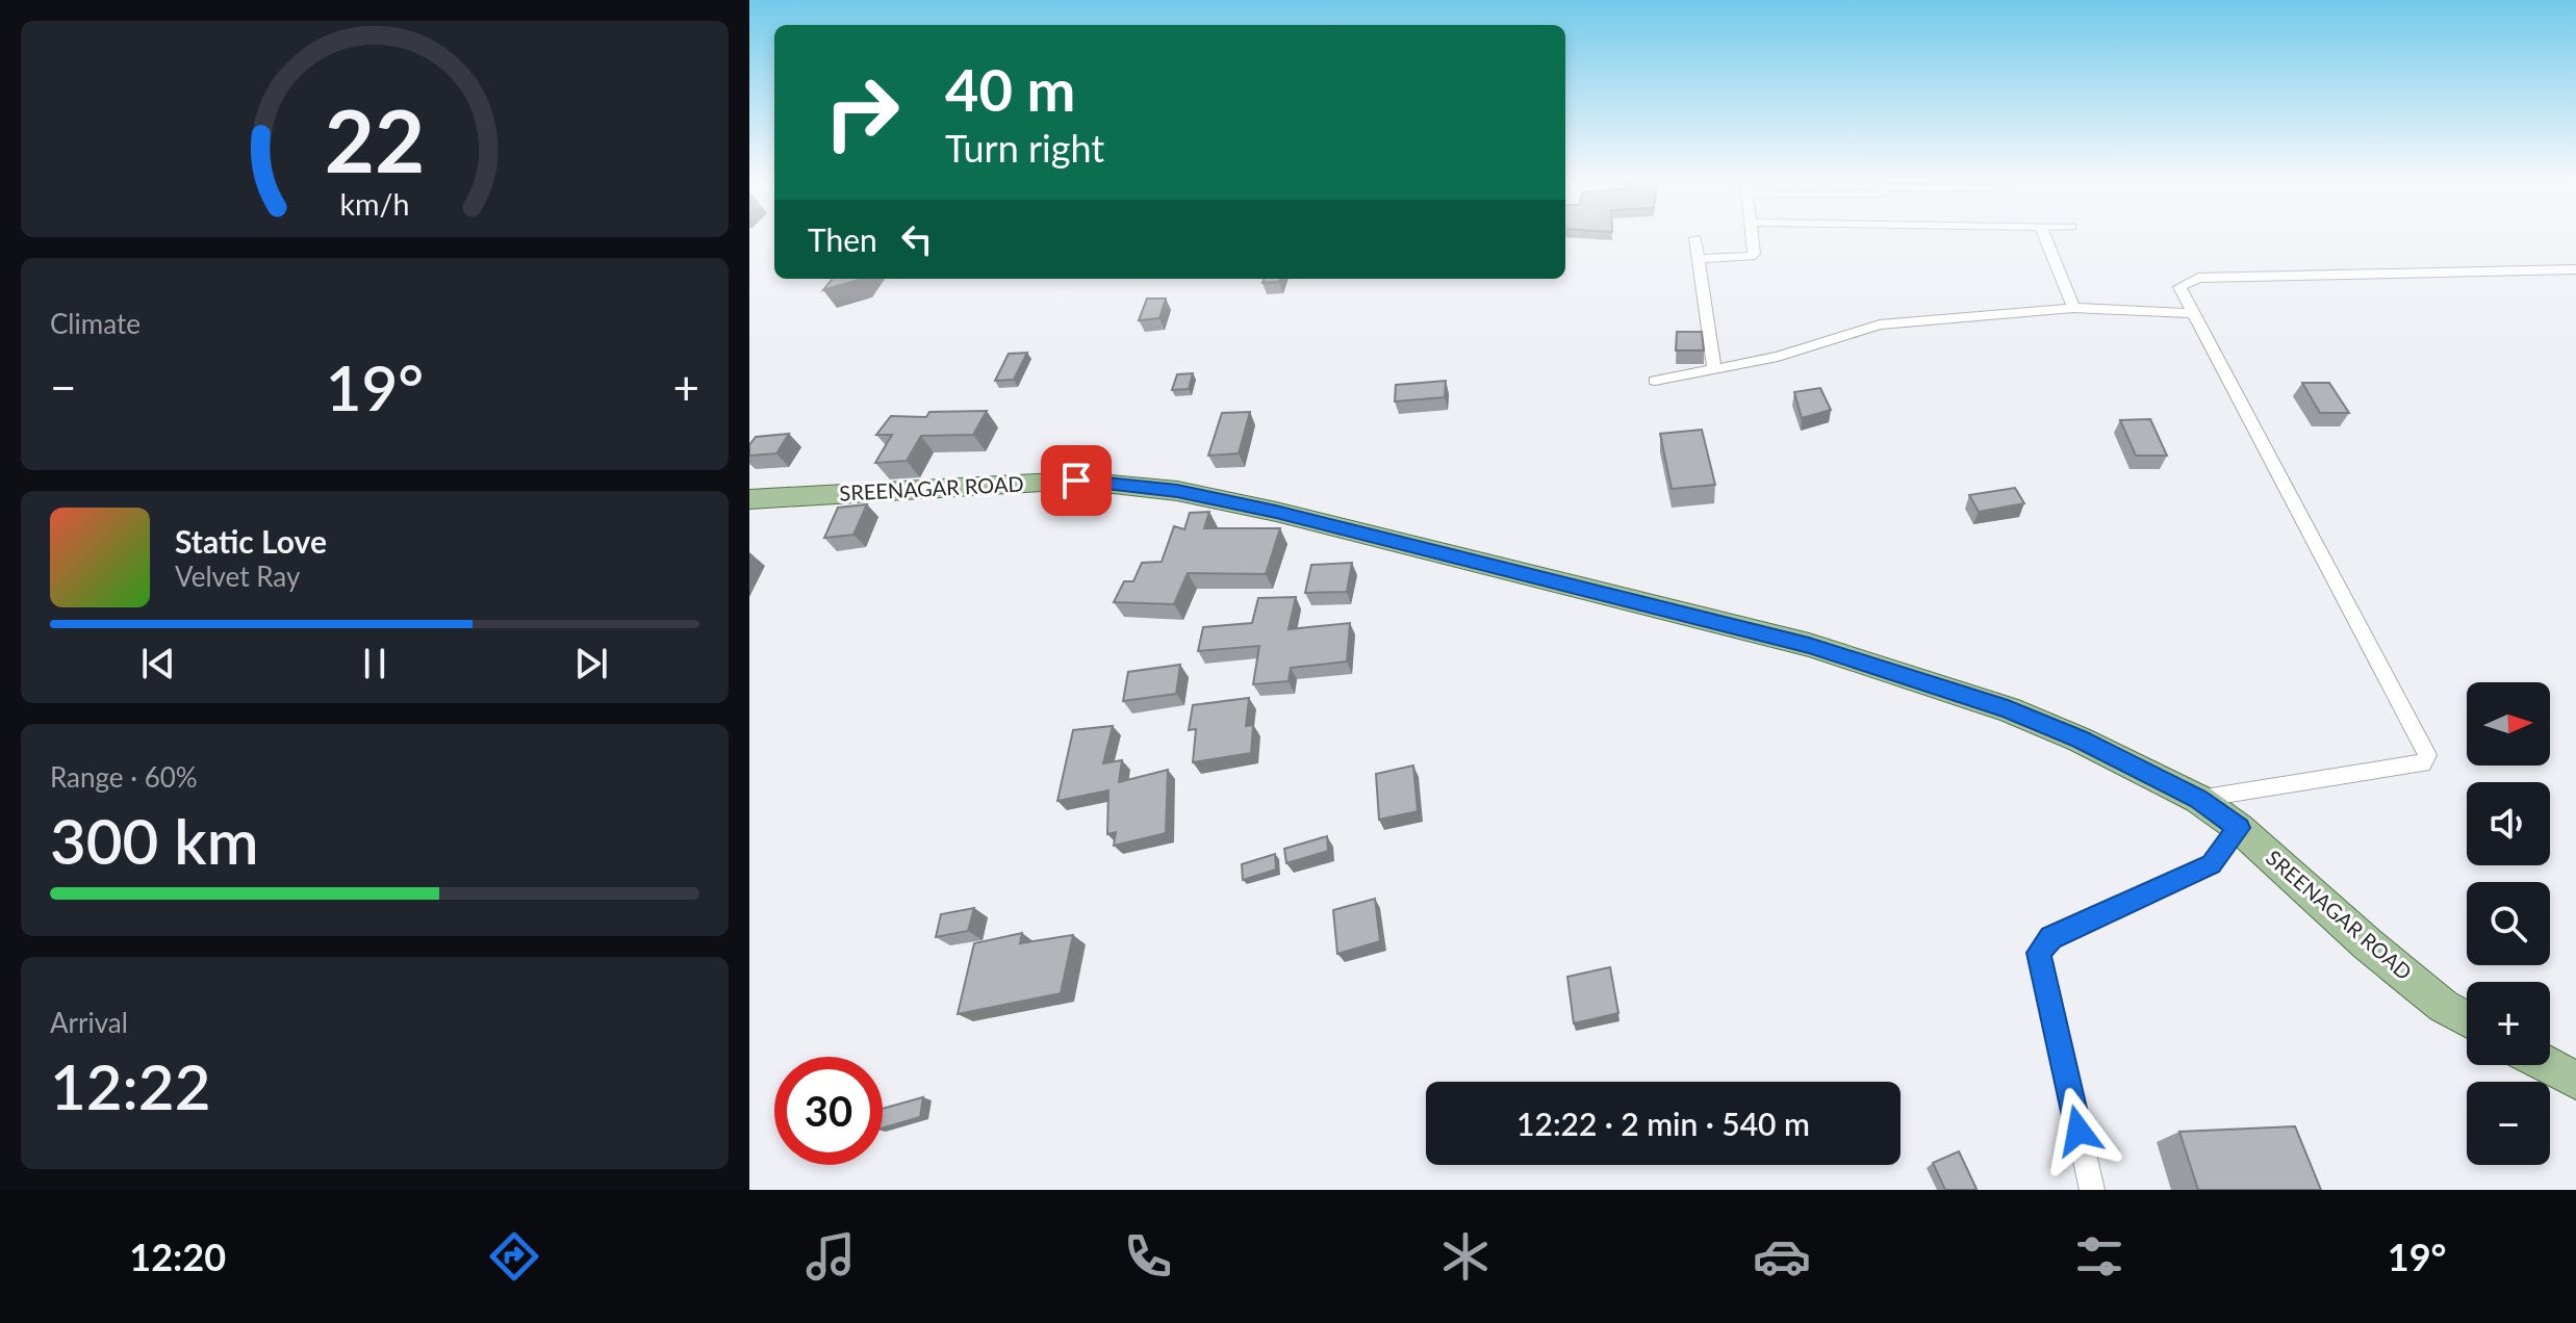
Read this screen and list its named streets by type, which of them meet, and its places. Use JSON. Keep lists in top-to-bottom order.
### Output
{
  "streets": {
    "main road": ["SREENAGAR ROAD"]
  },
  "north": "right",
  "page": {
    "turn": ["40 m", "Turn right"],
    "then": "Then",
    "tile": [
      "Climate",
      ["Range · 60%", "300 km"],
      ["Arrival", "12:22"]
    ],
    "heat": ["−", "19°", "+"],
    "song": ["Static Love", "Velvet Ray"],
    "map_buttons": ["+", "−"],
    "limit": "30",
    "trip": "12:22 · 2 min · 540 m",
    "tabs": ["12:20", "19°"],
    "gauge": ["22", "km/h"]
  }
}
